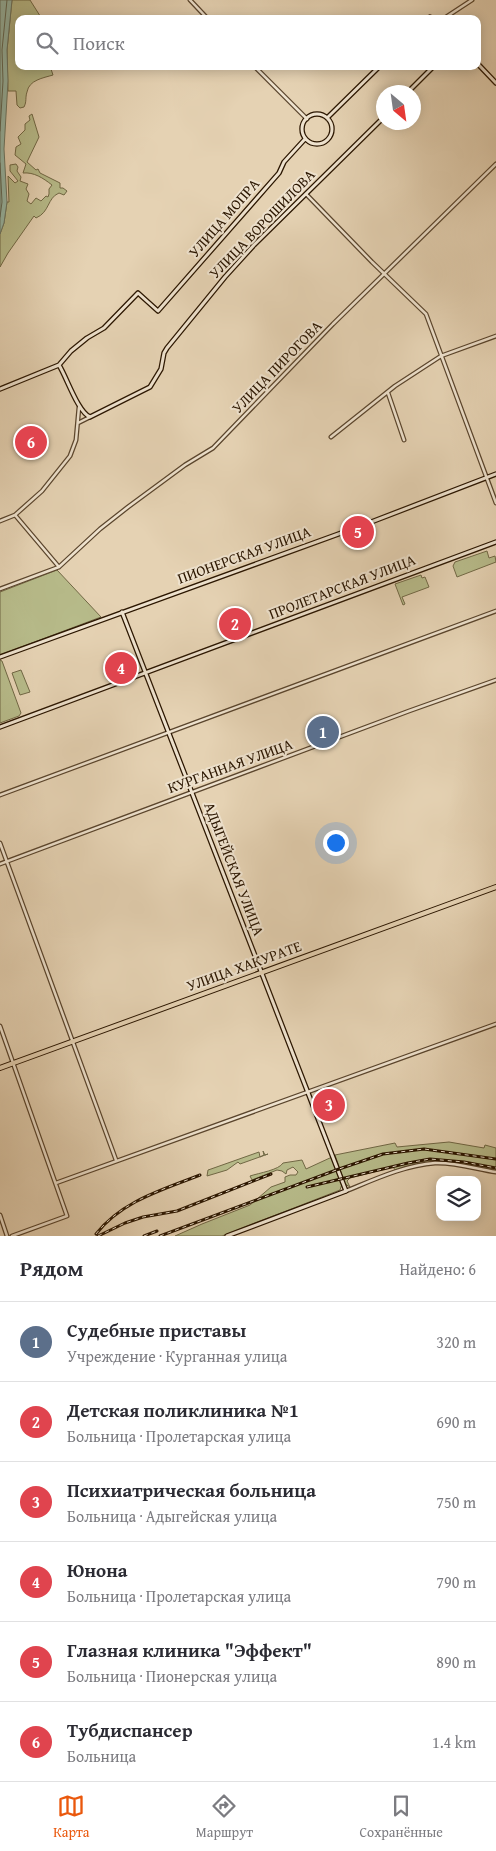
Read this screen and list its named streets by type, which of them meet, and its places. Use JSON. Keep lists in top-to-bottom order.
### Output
{
  "streets": {
    "main road": [
      "УЛИЦА МОПРА",
      "УЛИЦА ВОРОШИЛОВА",
      "ПИОНЕРСКАЯ УЛИЦА",
      "ПРОЛЕТАРСКАЯ УЛИЦА",
      "АДЫГЕЙСКАЯ УЛИЦА",
      "УЛИЦА ХАКУРАТЕ"
    ],
    "street": ["УЛИЦА ПИРОГОВА", "КУРГАННАЯ УЛИЦА"]
  },
  "crossings": [
    ["ПИОНЕРСКАЯ УЛИЦА", "АДЫГЕЙСКАЯ УЛИЦА"],
    ["ПРОЛЕТАРСКАЯ УЛИЦА", "АДЫГЕЙСКАЯ УЛИЦА"],
    ["КУРГАННАЯ УЛИЦА", "АДЫГЕЙСКАЯ УЛИЦА"],
    ["АДЫГЕЙСКАЯ УЛИЦА", "УЛИЦА ХАКУРАТЕ"]
  ],
  "north": "bottom right",
  "page": {
    "search": "Поиск",
    "pins": [
      "6",
      "5",
      "2",
      "4",
      "1",
      "3"
    ],
    "heading": ["Рядом", "Найдено: 6"],
    "list": [
      {
        "mark": "1",
        "name": "Судебные приставы",
        "note": "Учреждение · Курганная улица",
        "value": "320 m"
      },
      {
        "mark": "2",
        "name": "Детская поликлиника №1",
        "note": "Больница · Пролетарская улица",
        "value": "690 m"
      },
      {
        "mark": "3",
        "name": "Психиатрическая больница",
        "note": "Больница · Адыгейская улица",
        "value": "750 m"
      },
      {
        "mark": "4",
        "name": "Юнона",
        "note": "Больница · Пролетарская улица",
        "value": "790 m"
      },
      {
        "mark": "5",
        "name": "Глазная клиника \"Эффект\"",
        "note": "Больница · Пионерская улица",
        "value": "890 m"
      },
      {
        "mark": "6",
        "name": "Тубдиспансер",
        "note": "Больница",
        "value": "1.4 km"
      }
    ],
    "nav": ["Карта", "Маршрут", "Сохранённые"]
  }
}
